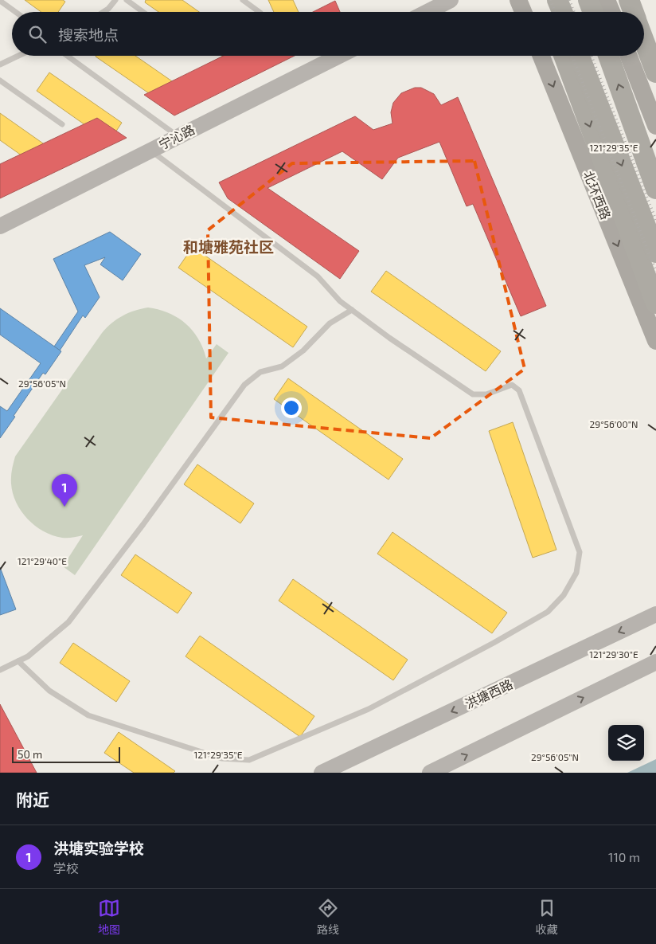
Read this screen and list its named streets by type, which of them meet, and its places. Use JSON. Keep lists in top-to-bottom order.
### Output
{
  "streets": {
    "main road": ["宁沁路", "北环西路", "洪塘西路"]
  },
  "one_way": ["北环西路"],
  "districts": ["和塘雅苑社区"],
  "scale_bar": "50 m",
  "page": {
    "search": "搜索地点",
    "pins": "1",
    "scale": "50 m",
    "heading": "附近",
    "list": [
      {
        "mark": "1",
        "name": "洪塘实验学校",
        "note": "学校",
        "value": "110 m"
      }
    ],
    "nav": ["地图", "路线", "收藏"]
  },
  "coordinates": [
    "121°29'35\"E",
    "29°56'05\"N",
    "29°56'00\"N",
    "121°29'40\"E",
    "121°29'30\"E"
  ]
}
